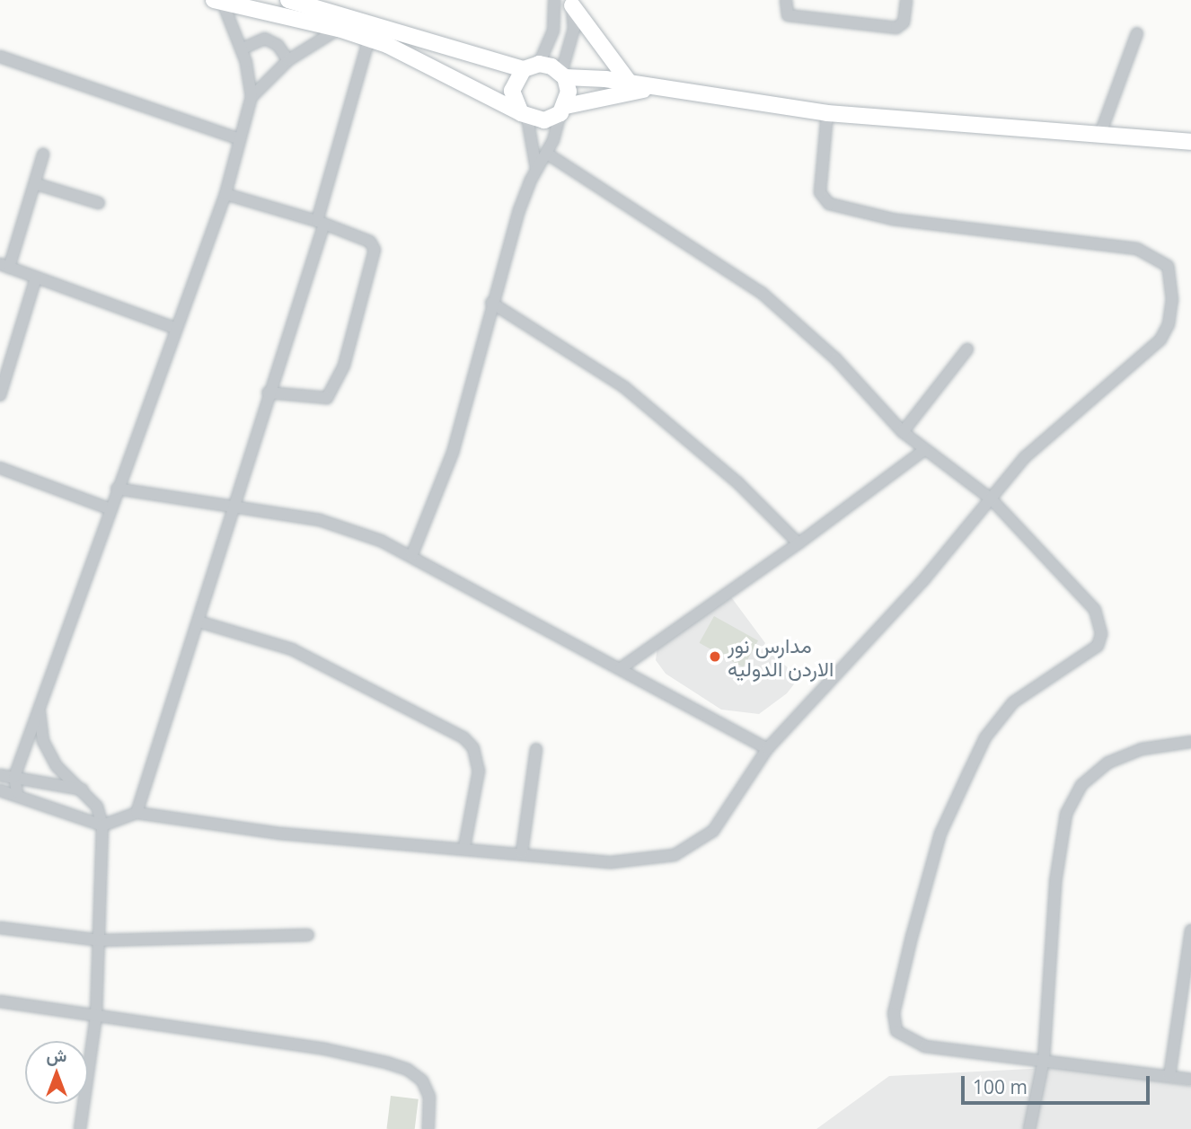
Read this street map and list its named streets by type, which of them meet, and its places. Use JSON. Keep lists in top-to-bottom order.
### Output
{
  "places": ["مدارس نور الاردن الدوليه"],
  "scale_bar": "100 m",
  "north": "top"
}
